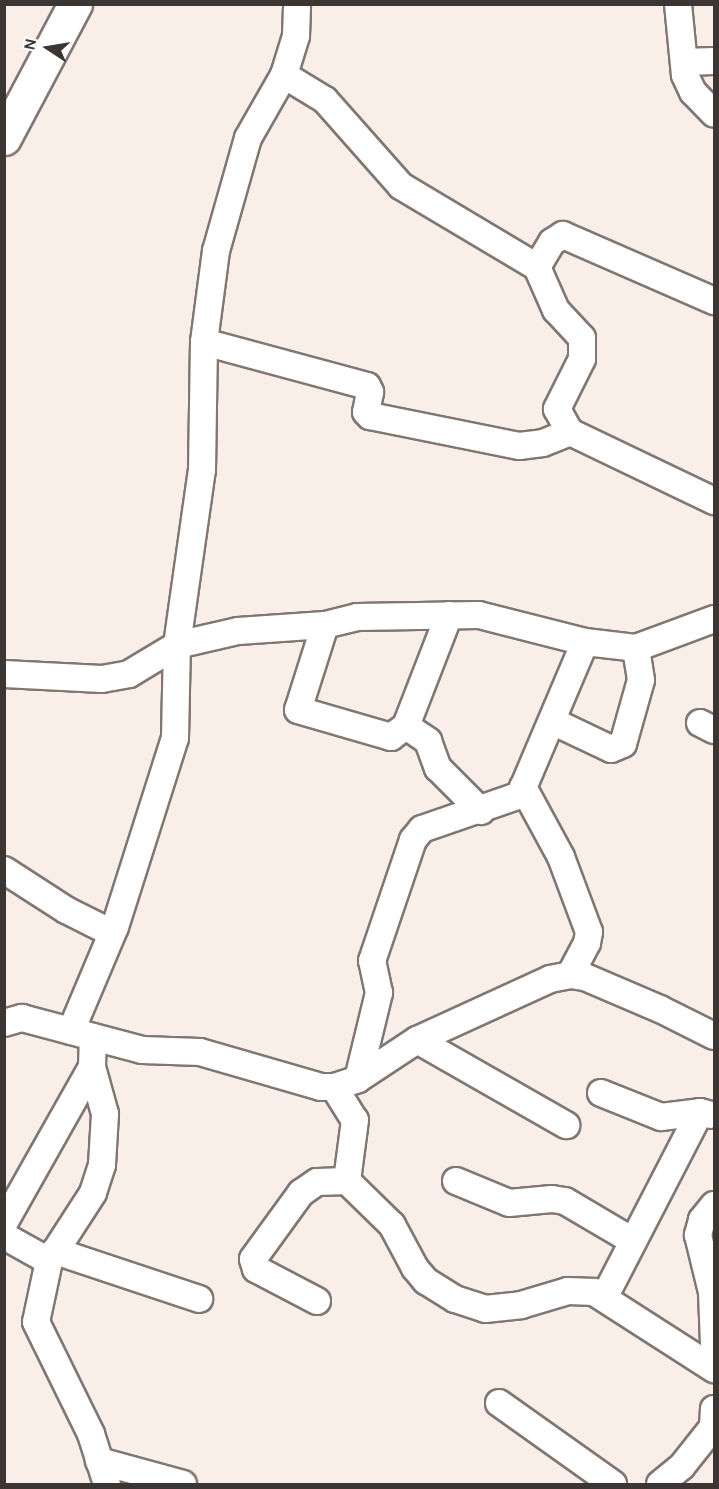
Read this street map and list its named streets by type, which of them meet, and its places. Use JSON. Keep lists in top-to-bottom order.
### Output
{
  "north": "left"
}
